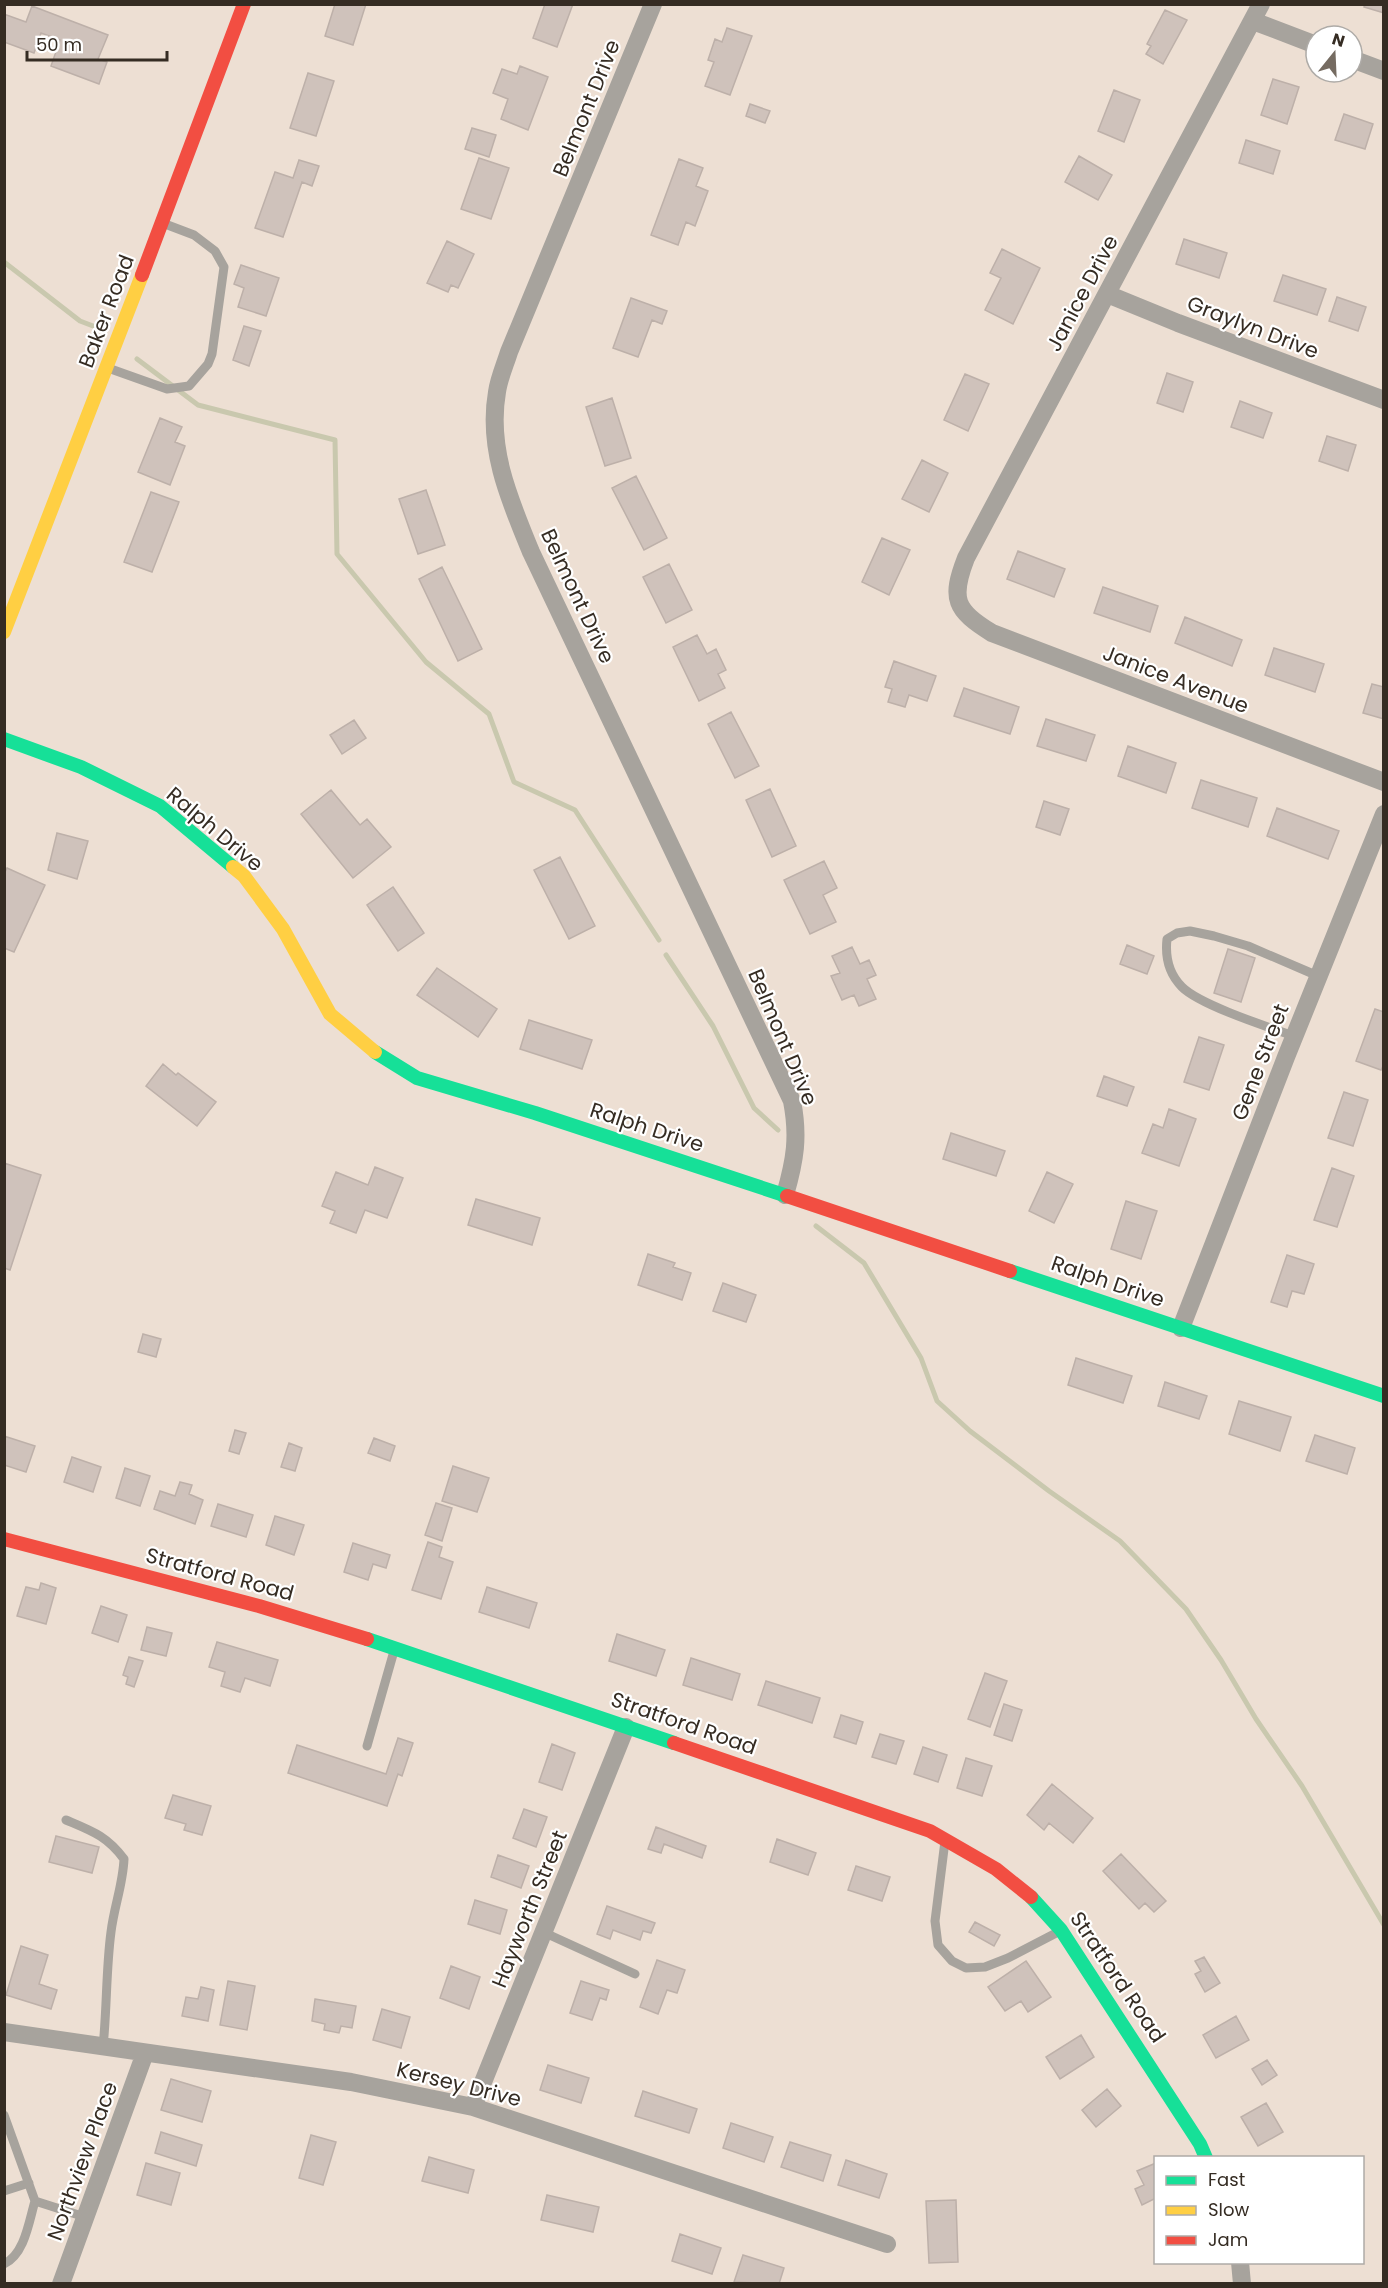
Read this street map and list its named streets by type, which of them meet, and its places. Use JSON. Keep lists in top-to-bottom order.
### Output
{
  "streets": {
    "street": [
      "Belmont Drive",
      "Janice Drive",
      "Baker Road",
      "Graylyn Drive",
      "Janice Avenue",
      "Ralph Drive",
      "Gene Street",
      "Stratford Road",
      "Hayworth Street",
      "Kersey Drive",
      "Northview Place"
    ]
  },
  "crossings": [
    ["Belmont Drive", "Ralph Drive"],
    ["Janice Drive", "Graylyn Drive"],
    ["Janice Drive", "Janice Avenue"],
    ["Ralph Drive", "Gene Street"],
    ["Stratford Road", "Hayworth Street"],
    ["Hayworth Street", "Kersey Drive"],
    ["Kersey Drive", "Northview Place"]
  ],
  "legend": ["Fast", "Slow", "Jam"],
  "scale_bar": "50 m",
  "north": "top"
}
